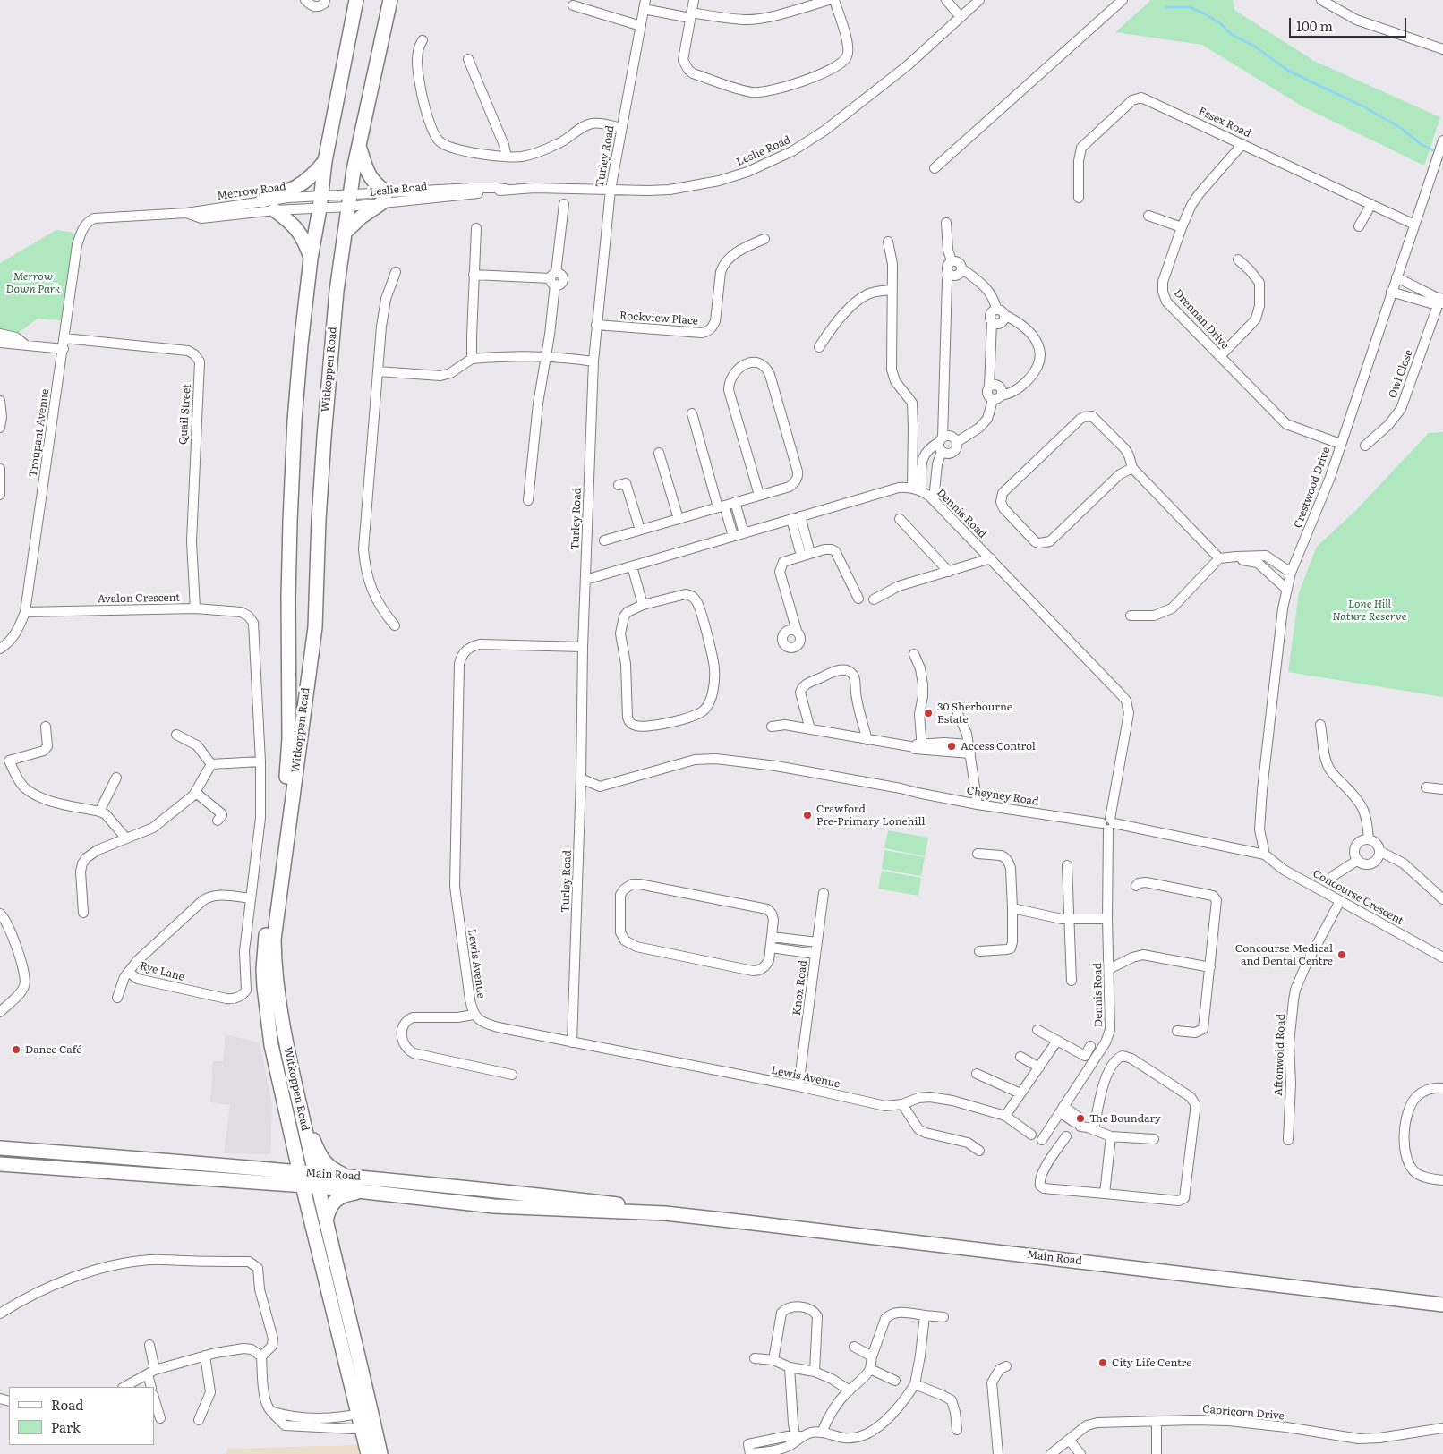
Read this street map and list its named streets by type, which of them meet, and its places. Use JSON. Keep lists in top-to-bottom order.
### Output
{
  "streets": {
    "main road": ["Witkoppen Road", "Main Road"],
    "street": [
      "Essex Road",
      "Leslie Road",
      "Turley Road",
      "Merrow Road",
      "Rockview Place",
      "Drennan Drive",
      "Owl Close",
      "Quail Street",
      "Troupant Avenue",
      "Crestwood Drive",
      "Dennis Road",
      "Avalon Crescent",
      "Cheyney Road",
      "Concourse Crescent",
      "Lewis Avenue",
      "Rye Lane",
      "Knox Road",
      "Aftonwold Road",
      "Capricorn Drive"
    ]
  },
  "crossings": [
    ["Essex Road", "Drennan Drive"],
    ["Essex Road", "Crestwood Drive"],
    ["Leslie Road", "Turley Road"],
    ["Leslie Road", "Merrow Road"],
    ["Leslie Road", "Witkoppen Road"],
    ["Turley Road", "Rockview Place"],
    ["Turley Road", "Cheyney Road"],
    ["Turley Road", "Lewis Avenue"],
    ["Merrow Road", "Witkoppen Road"],
    ["Merrow Road", "Troupant Avenue"],
    ["Drennan Drive", "Crestwood Drive"],
    ["Witkoppen Road", "Main Road"],
    ["Quail Street", "Troupant Avenue"],
    ["Quail Street", "Avalon Crescent"],
    ["Troupant Avenue", "Avalon Crescent"],
    ["Crestwood Drive", "Cheyney Road"],
    ["Crestwood Drive", "Concourse Crescent"],
    ["Dennis Road", "Cheyney Road"],
    ["Avalon Crescent", "Rye Lane"],
    ["Cheyney Road", "Concourse Crescent"],
    ["Concourse Crescent", "Aftonwold Road"],
    ["Lewis Avenue", "Knox Road"]
  ],
  "parks": ["Merrow Down Park", "Lone Hill Nature Reserve"],
  "places": [
    "30 Sherbourne Estate",
    "Access Control",
    "Crawford Pre-Primary Lonehill",
    "Concourse Medical and Dental Centre",
    "Dance Café",
    "The Boundary",
    "City Life Centre"
  ],
  "legend": ["Road", "Park"],
  "scale_bar": "100 m"
}
